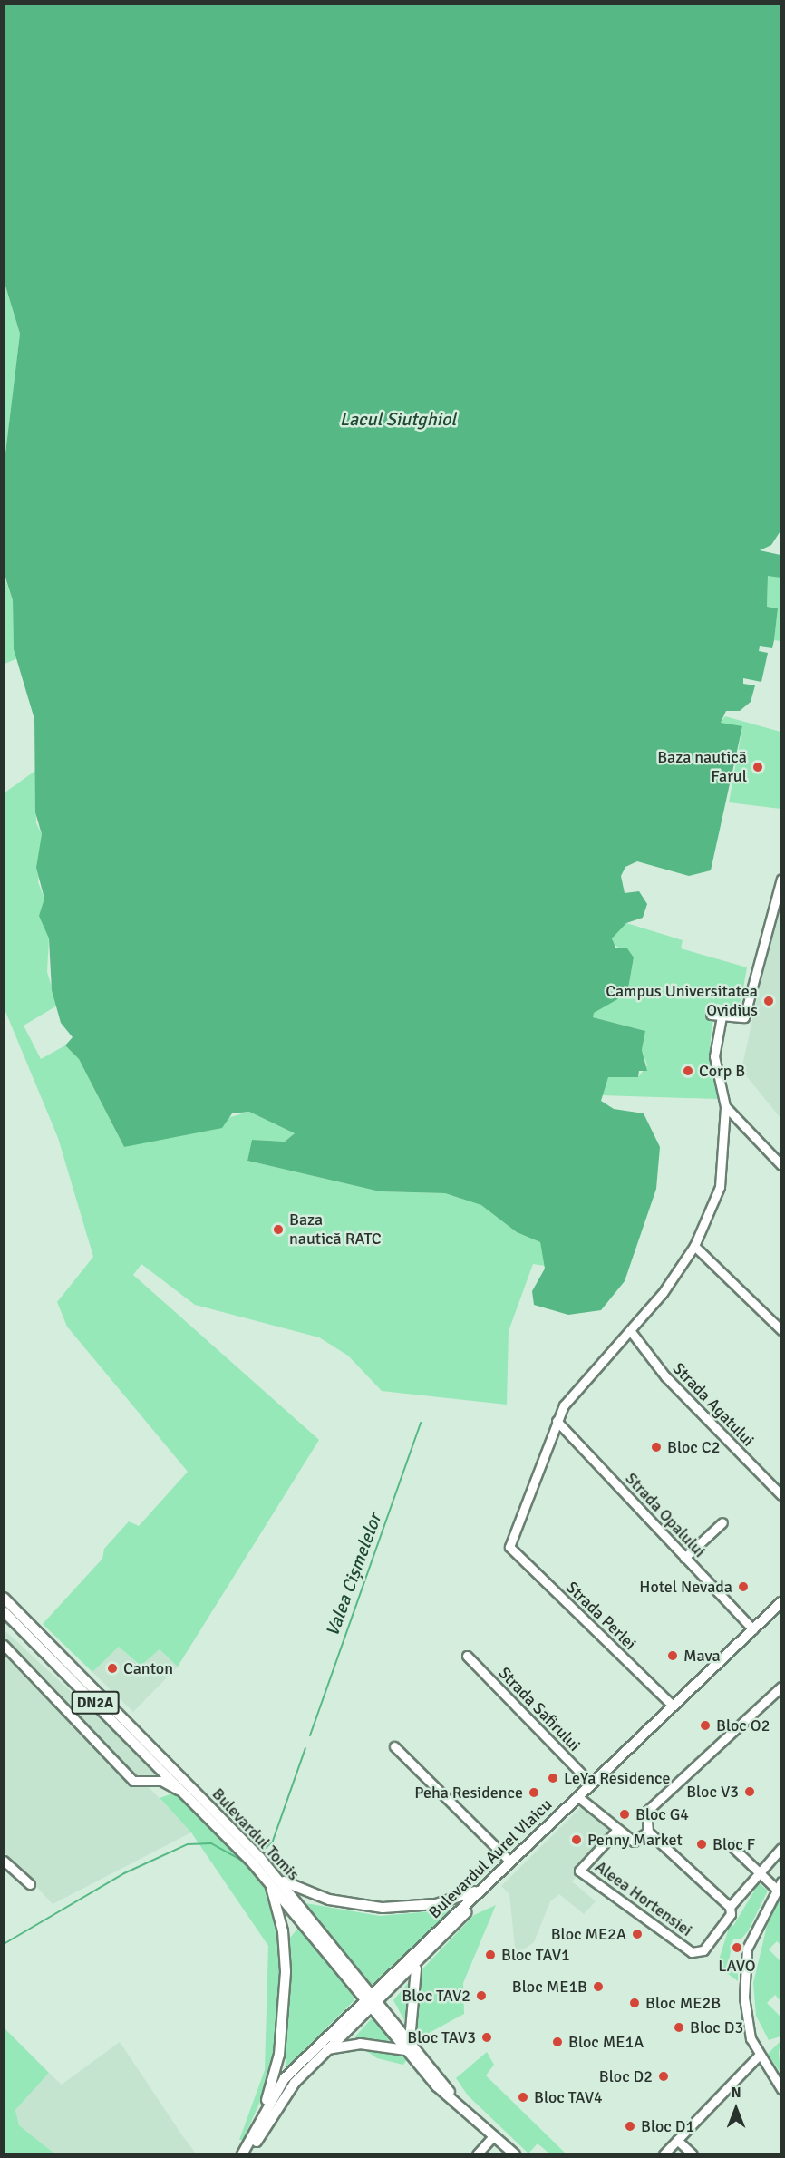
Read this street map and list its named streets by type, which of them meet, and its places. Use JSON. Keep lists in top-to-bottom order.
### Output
{
  "streets": {
    "main road": ["DN2A", "Bulevardul Tomis", "Bulevardul Aurel Vlaicu"],
    "street": [
      "Strada Agatului",
      "Strada Opalului",
      "Strada Perlei",
      "Strada Safirului",
      "Aleea Hortensiei"
    ]
  },
  "crossings": [
    ["Strada Opalului", "Strada Perlei"],
    ["Strada Opalului", "Bulevardul Aurel Vlaicu"],
    ["Strada Perlei", "Bulevardul Aurel Vlaicu"],
    ["Strada Safirului", "Bulevardul Aurel Vlaicu"],
    ["Bulevardul Tomis", "Bulevardul Aurel Vlaicu"]
  ],
  "water": ["Lacul Siutghiol", "Valea Cișmelelor"],
  "places": [
    "Baza nautică Farul",
    "Campus Universitatea Ovidius",
    "Corp B",
    "Baza nautică RATC",
    "Bloc C2",
    "Hotel Nevada",
    "Mava",
    "Canton",
    "Bloc O2",
    "LeYa Residence",
    "Bloc V3",
    "Peha Residence",
    "Bloc G4",
    "Penny Market",
    "Bloc F",
    "Bloc ME2A",
    "LAVO",
    "Bloc TAV1",
    "Bloc ME1B",
    "Bloc TAV2",
    "Bloc ME2B",
    "Bloc D3",
    "Bloc TAV3",
    "Bloc ME1A",
    "Bloc D2",
    "Bloc TAV4",
    "Bloc D1"
  ],
  "north": "top"
}
